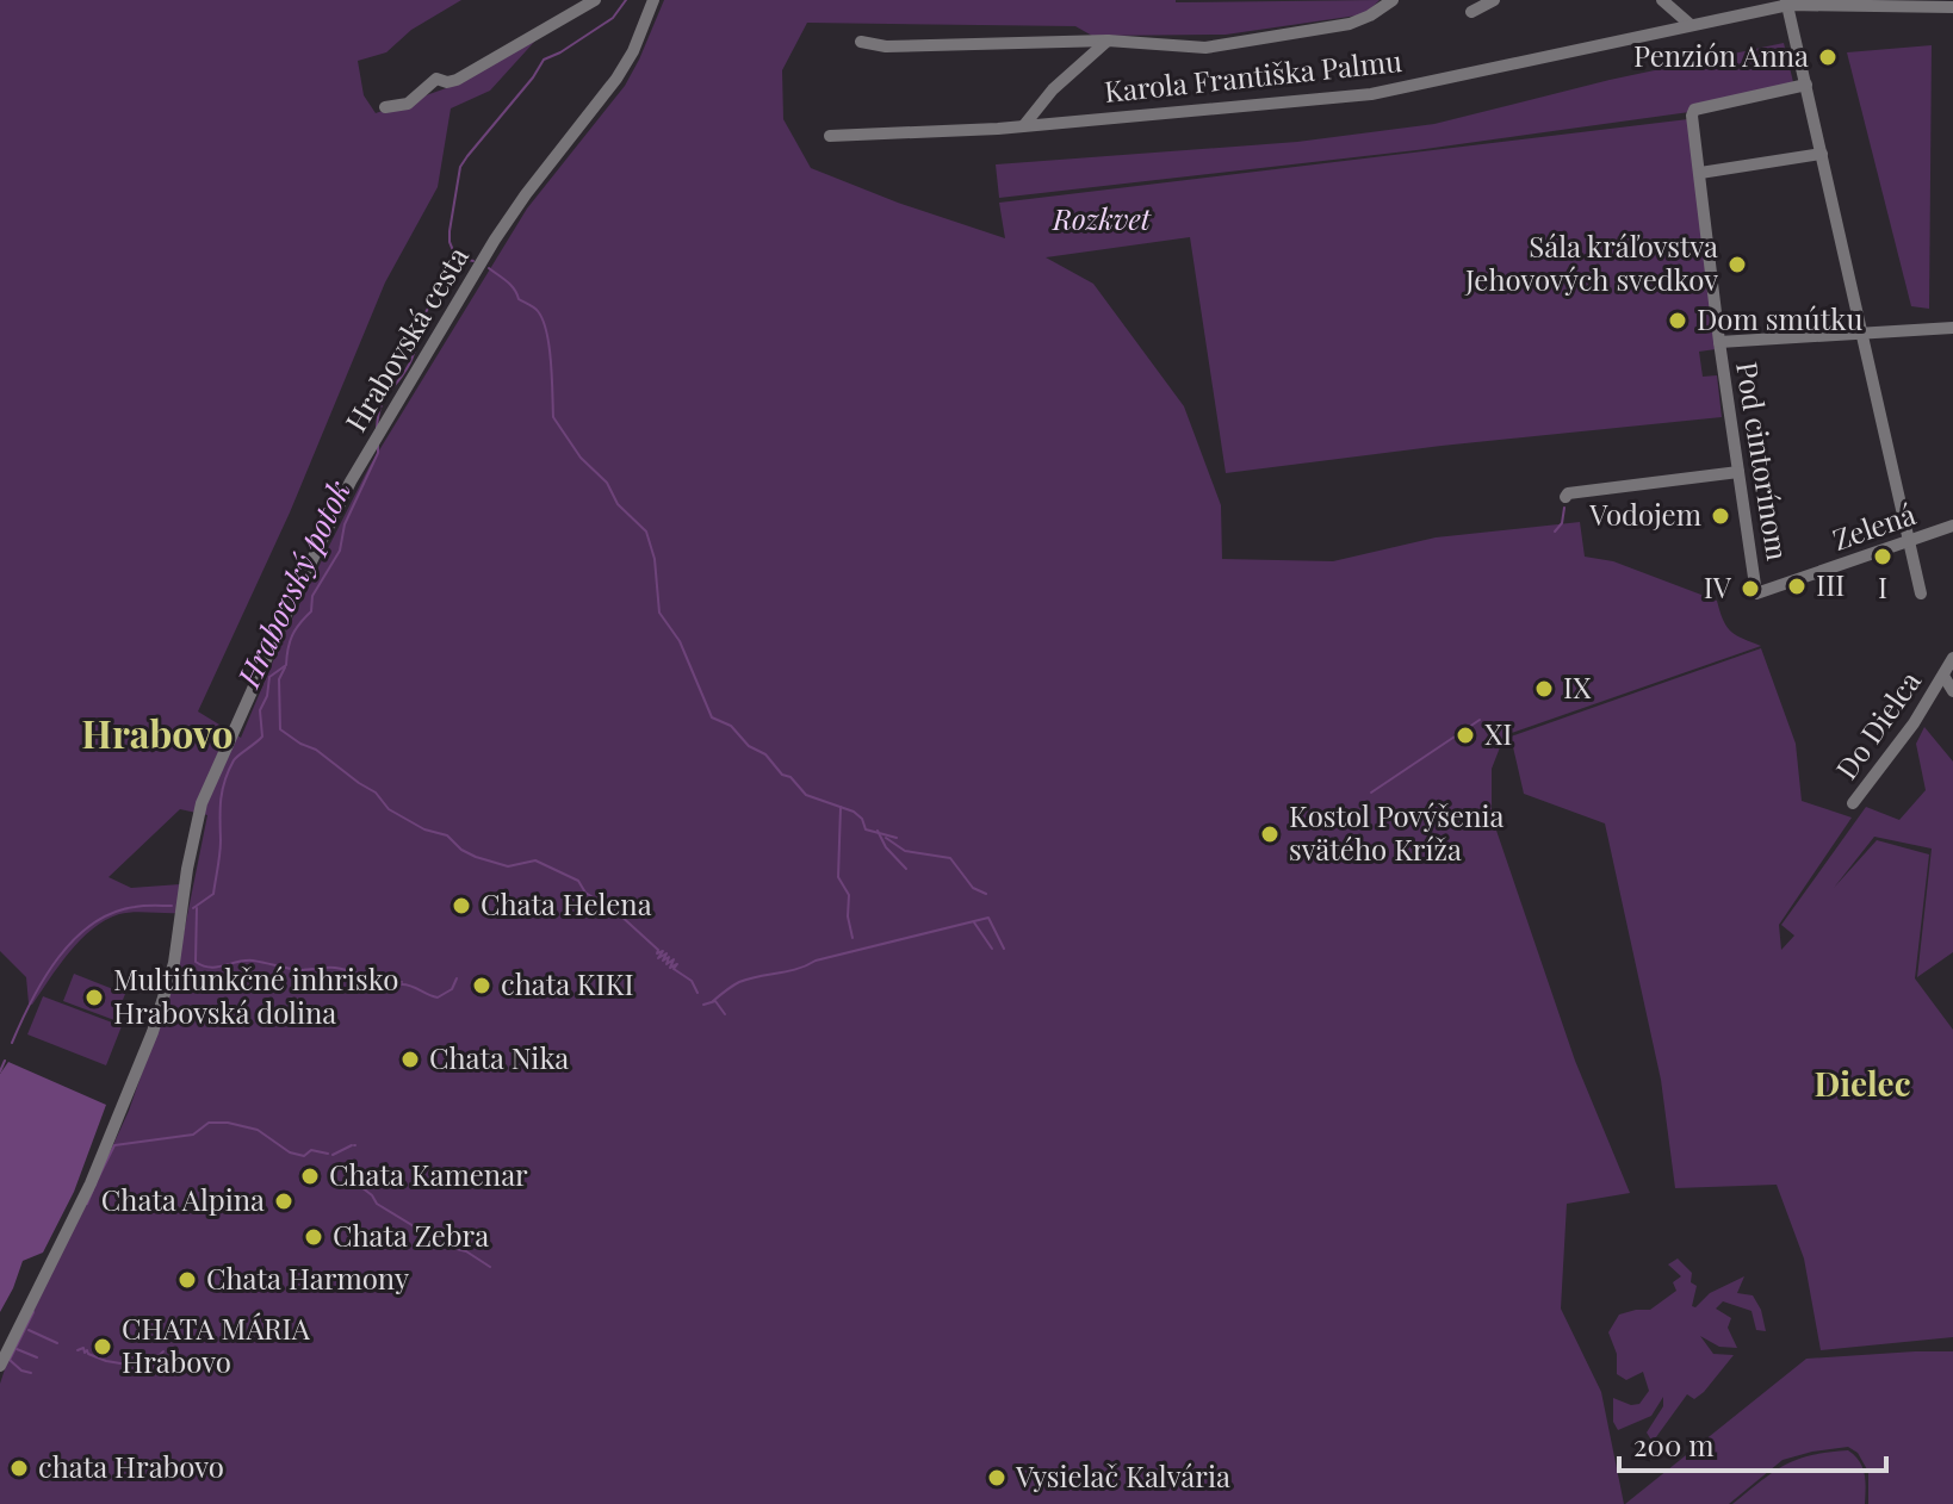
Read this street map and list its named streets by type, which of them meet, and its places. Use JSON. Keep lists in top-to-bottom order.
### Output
{
  "streets": {
    "street": [
      "Karola Františka Palmu",
      "Hrabovská cesta",
      "Pod cintorínom",
      "Zelená",
      "Do Dielca"
    ]
  },
  "crossings": [
    ["Pod cintorínom", "Zelená"]
  ],
  "districts": ["Hrabovo", "Dielec"],
  "water": ["Hrabovský potok"],
  "parks": ["Rozkvet"],
  "places": [
    "Penzión Anna",
    "Sála kráľovstva Jehovových svedkov",
    "Dom smútku",
    "Vodojem",
    "I",
    "III",
    "IV",
    "IX",
    "XI",
    "Kostol Povýšenia svätého Kríža",
    "Chata Helena",
    "chata KIKI",
    "Multifunkčné inhrisko Hrabovská dolina",
    "Chata Nika",
    "Chata Kamenar",
    "Chata Alpina",
    "Chata Zebra",
    "Chata Harmony",
    "CHATA MÁRIA Hrabovo",
    "chata Hrabovo",
    "Vysielač Kalvária"
  ],
  "scale_bar": "200 m"
}
